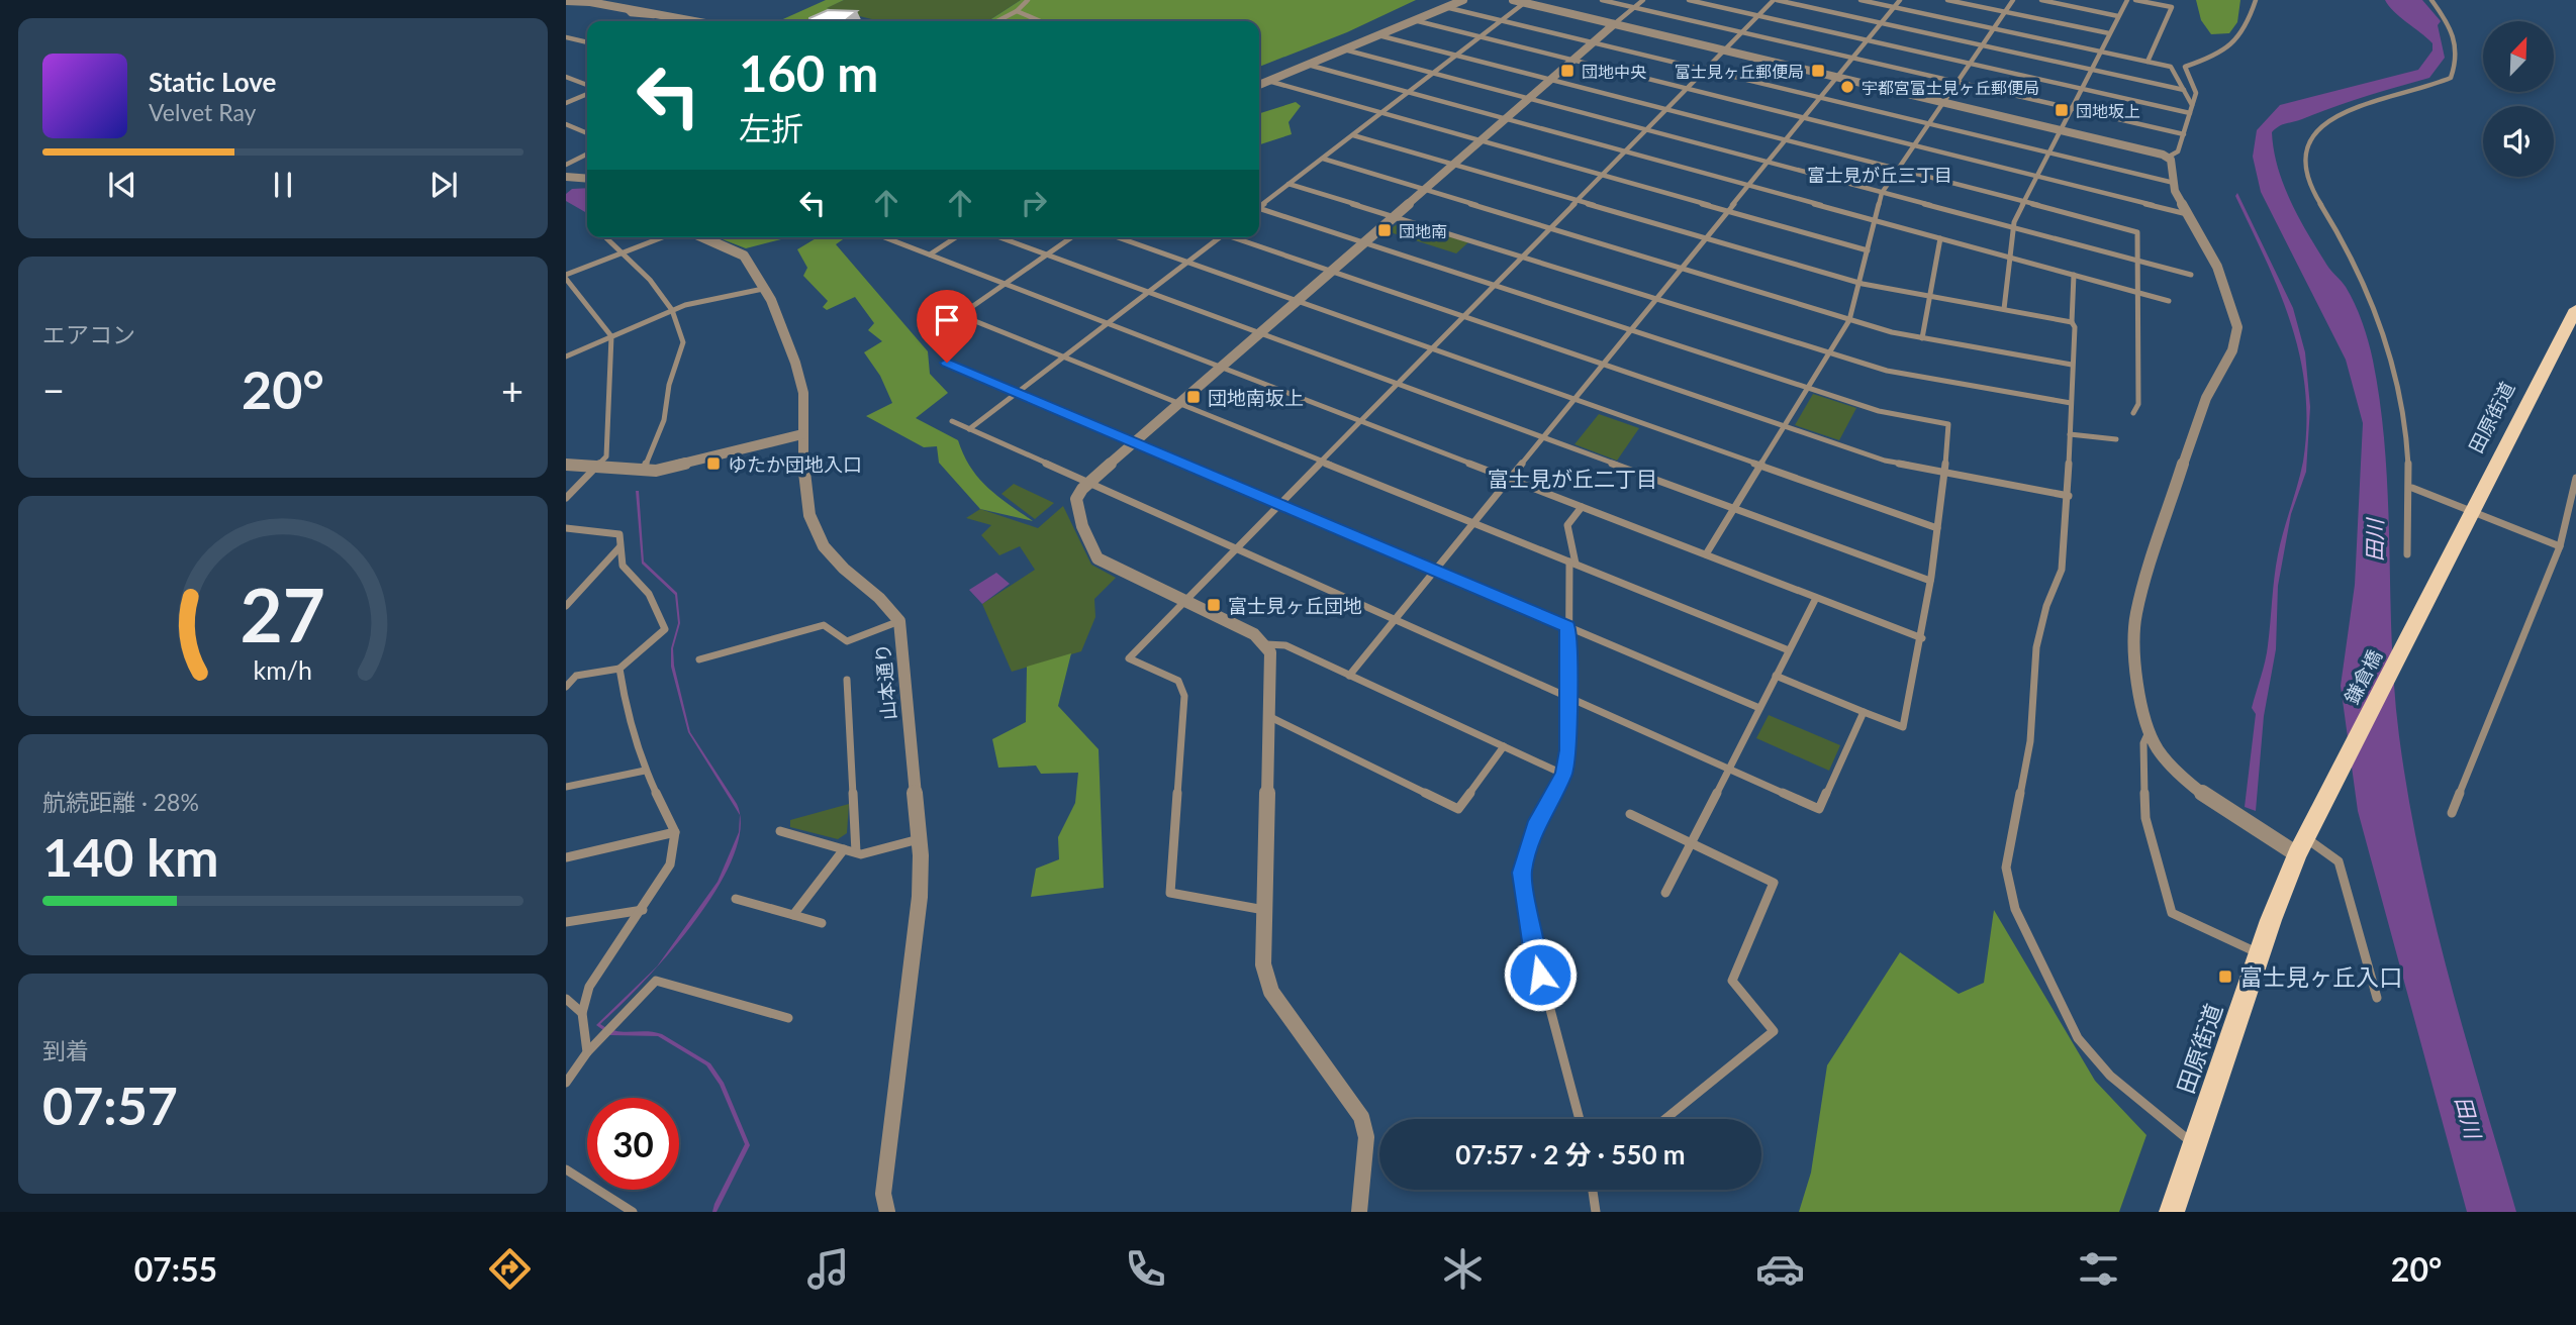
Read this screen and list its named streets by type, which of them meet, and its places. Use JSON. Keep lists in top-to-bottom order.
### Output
{
  "streets": {
    "main road": ["田原街道", "鎌倉橋"],
    "street": ["山本通り"]
  },
  "crossings": [
    ["田原街道", "鎌倉橋"]
  ],
  "districts": ["富士見が丘三丁目", "富士見が丘二丁目"],
  "water": ["田川"],
  "places": {
    "transit": [
      "団地中央",
      "富士見ヶ丘郵便局",
      "団地坂上",
      "団地南",
      "団地南坂上",
      "ゆたか団地入口",
      "富士見ヶ丘団地",
      "富士見ヶ丘入口"
    ],
    "other": ["宇都宮富士見ヶ丘郵便局"]
  },
  "north": "top right",
  "page": {
    "turn": ["160 m", "左折"],
    "song": ["Static Love", "Velvet Ray"],
    "tile": [
      "エアコン",
      ["航続距離 · 28%", "140 km"],
      ["到着", "07:57"]
    ],
    "heat": ["−", "20°", "+"],
    "limit": "30",
    "trip": "07:57 · 2 分 · 550 m",
    "tabs": ["07:55", "20°"],
    "gauge": ["27", "km/h"]
  }
}
